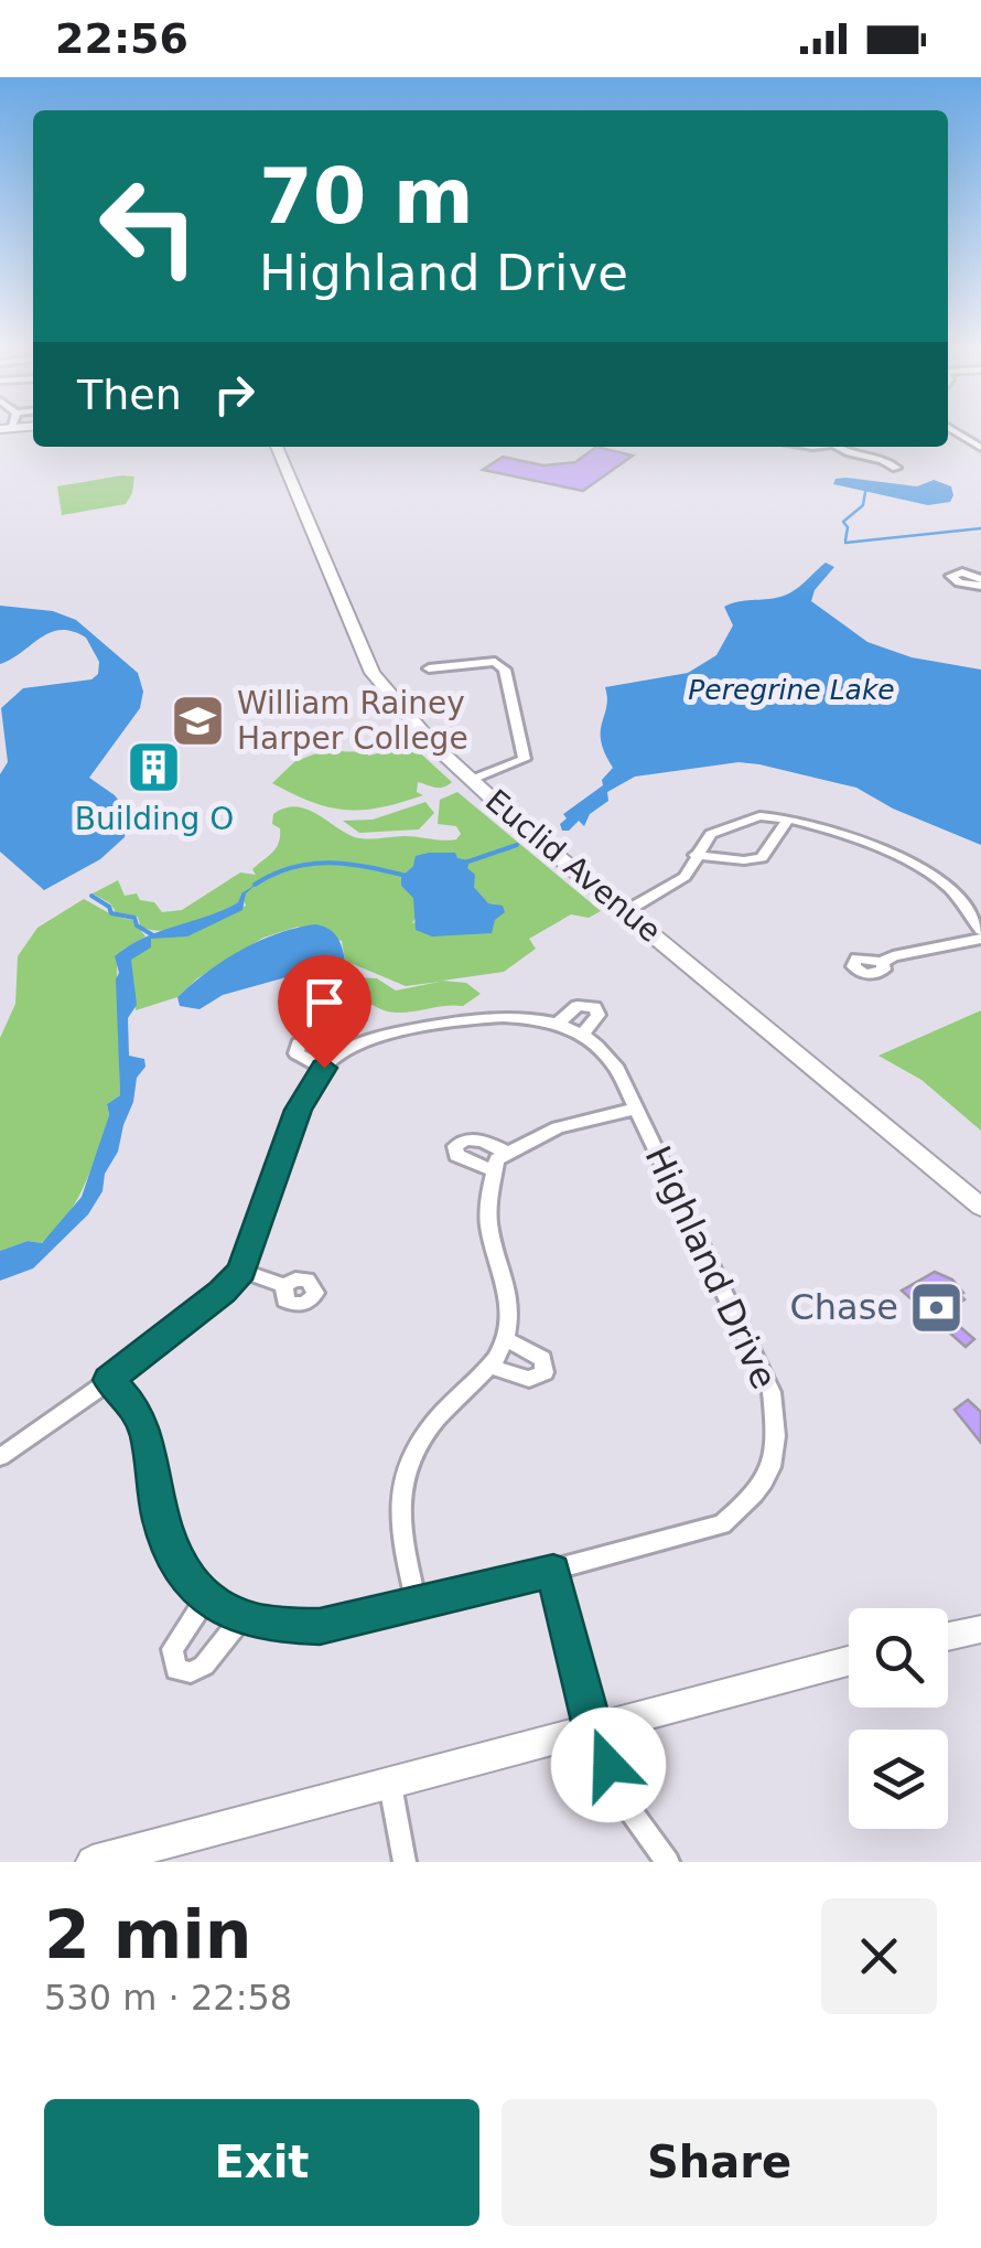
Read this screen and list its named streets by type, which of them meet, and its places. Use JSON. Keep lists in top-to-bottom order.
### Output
{
  "streets": {
    "main road": ["Euclid Avenue"],
    "street": ["Highland Drive"]
  },
  "water": ["Peregrine Lake"],
  "places": {
    "school or university": ["William Rainey Harper College"],
    "building": ["Building O"],
    "bank": ["Chase"]
  },
  "page": {
    "status": "22:56",
    "turn": ["70 m", "Highland Drive"],
    "then": "Then",
    "heading": ["2 min", "530 m · 22:58"],
    "buttons": ["Exit", "Share"]
  }
}
